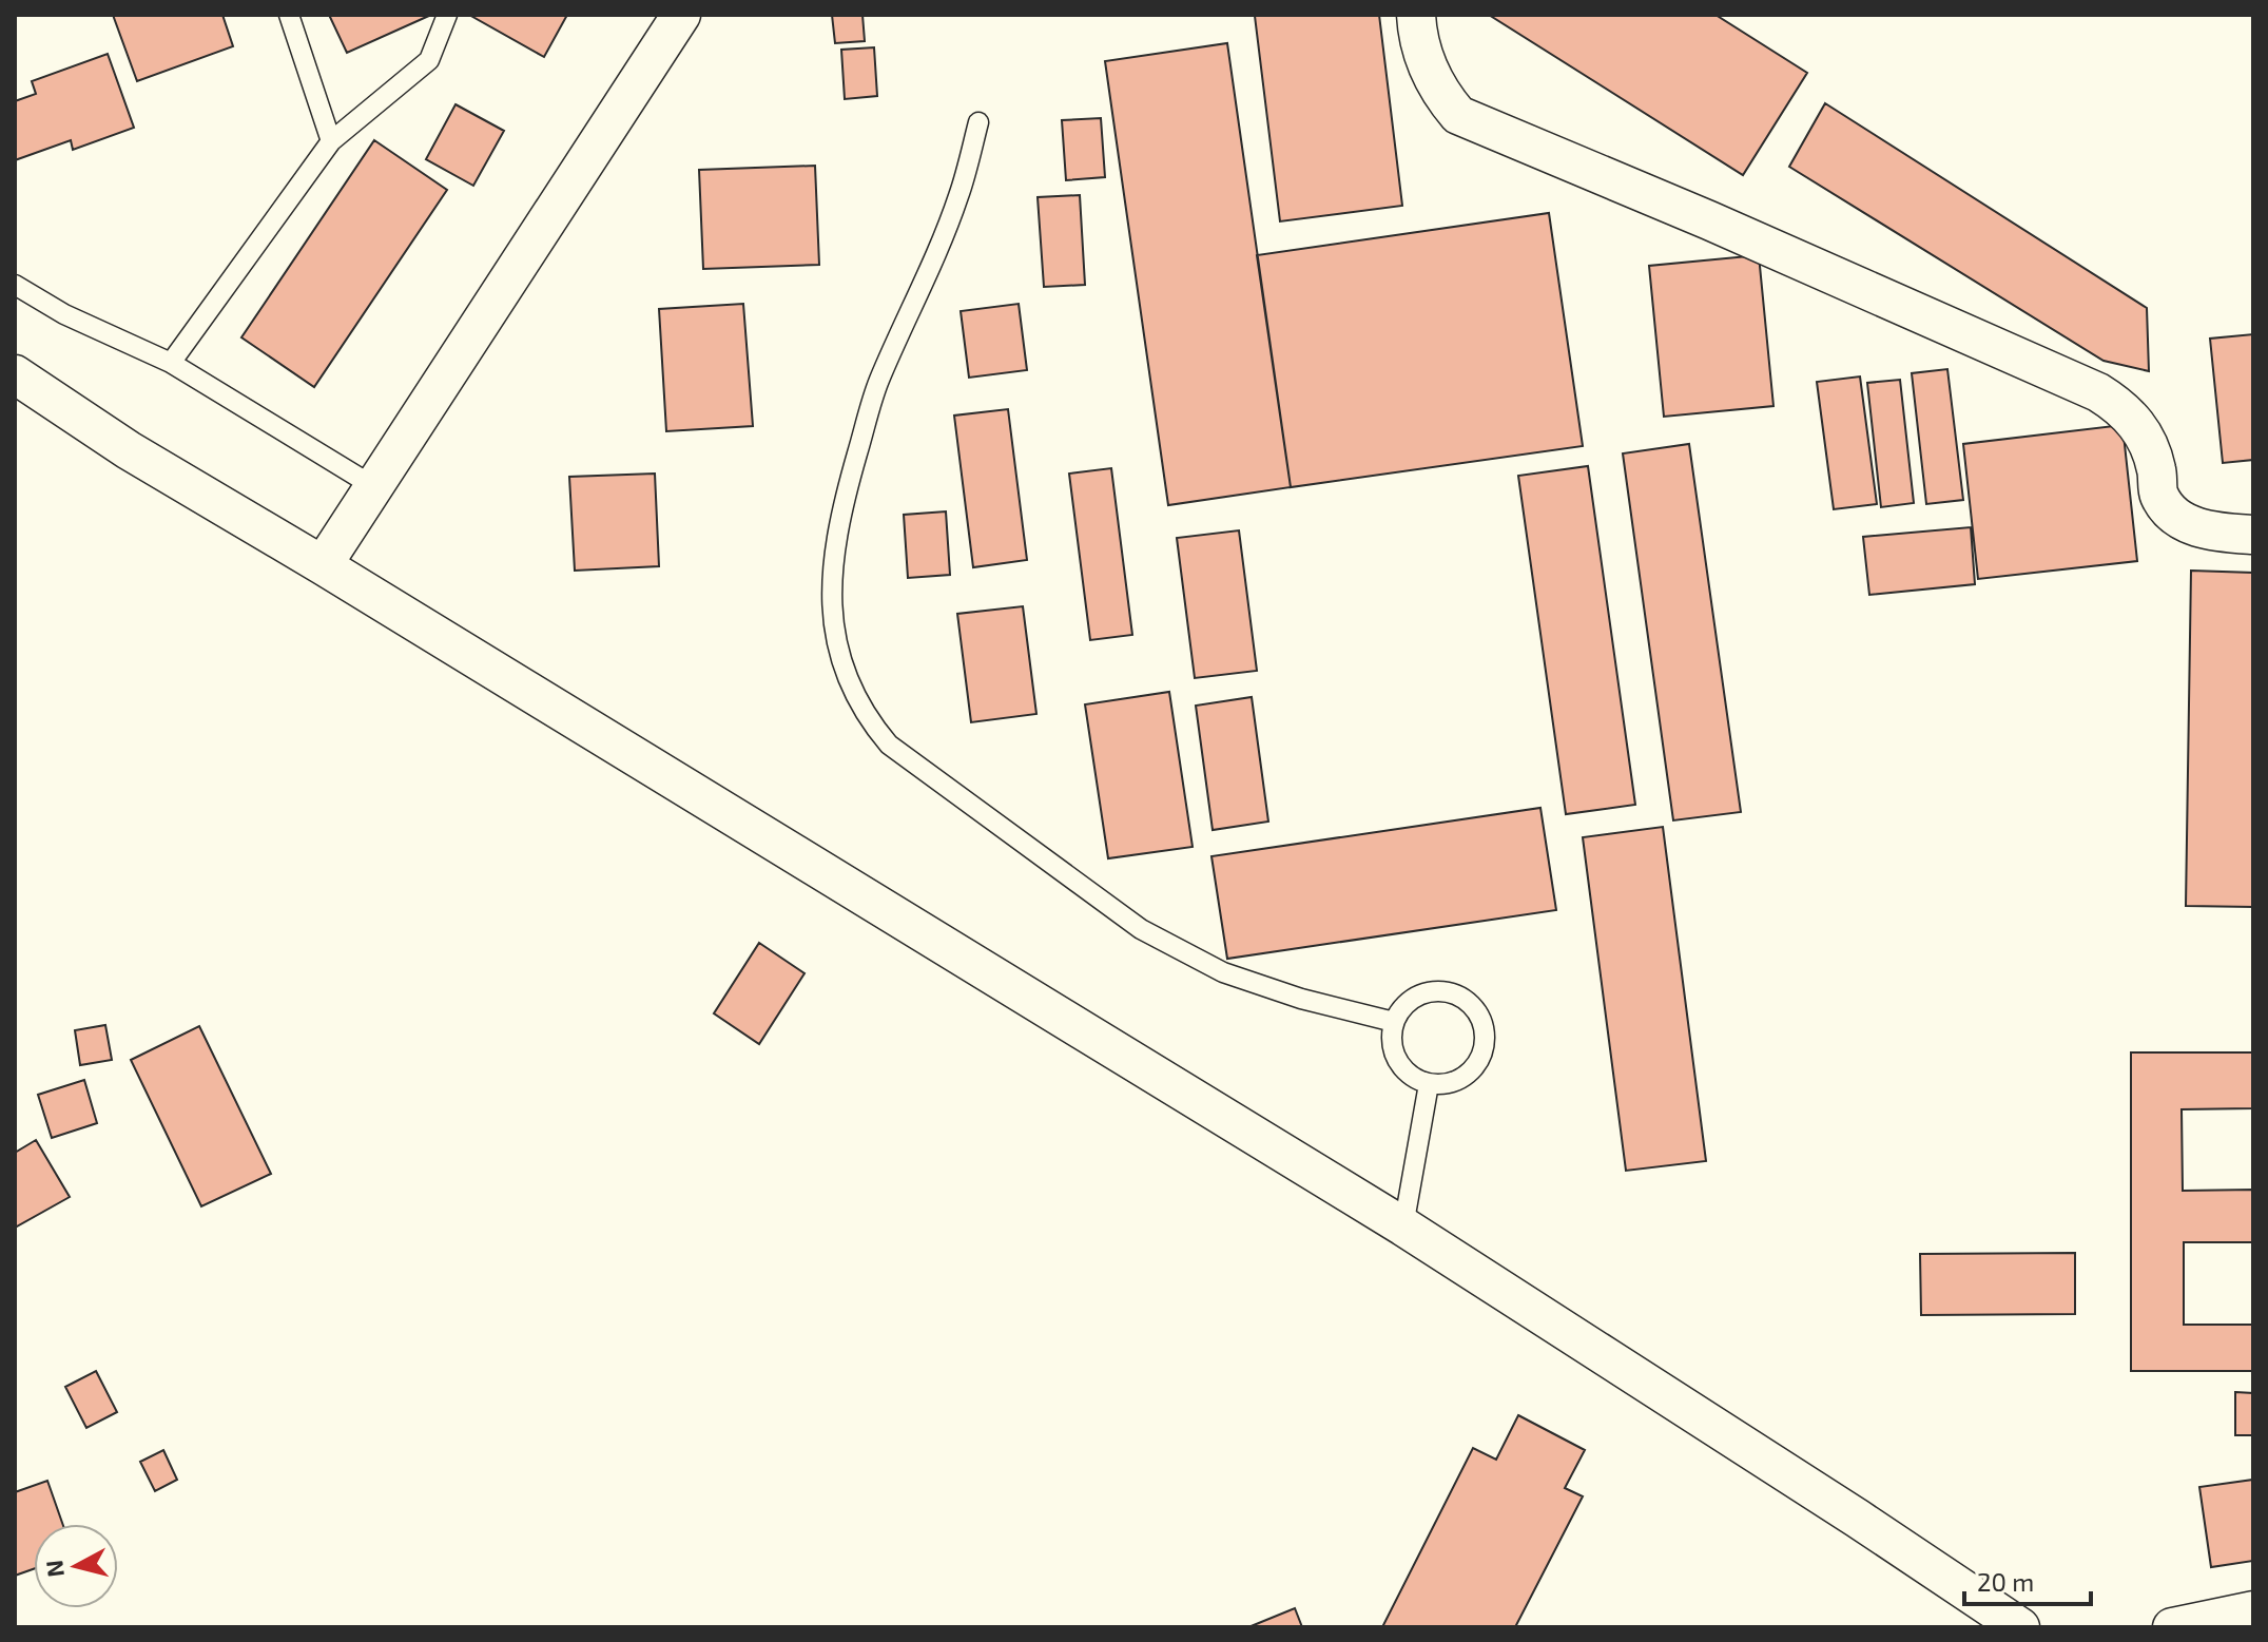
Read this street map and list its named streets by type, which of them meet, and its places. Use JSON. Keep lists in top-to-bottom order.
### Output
{
  "scale_bar": "20 m",
  "north": "left"
}
